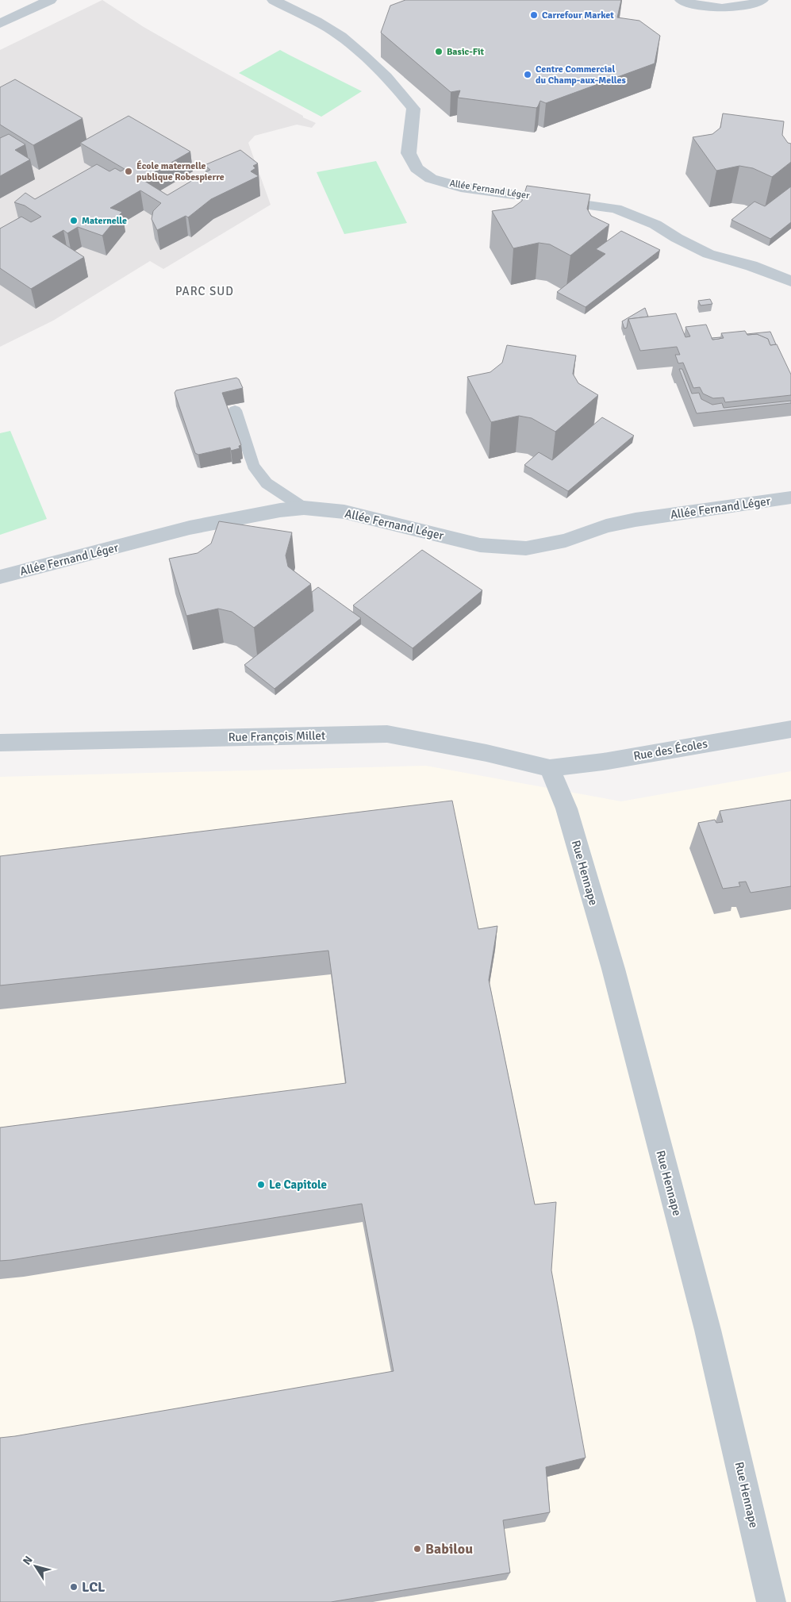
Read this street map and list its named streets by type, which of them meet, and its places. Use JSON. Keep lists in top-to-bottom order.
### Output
{
  "streets": {
    "street": [
      "Allée Fernand Léger",
      "Rue François Millet",
      "Rue des Écoles",
      "Rue Hennape"
    ]
  },
  "crossings": [
    ["Rue François Millet", "Rue des Écoles"],
    ["Rue François Millet", "Rue Hennape"],
    ["Rue des Écoles", "Rue Hennape"]
  ],
  "districts": ["PARC SUD"],
  "places": [
    "Carrefour Market",
    "Basic-Fit",
    "Centre Commercial du Champ-aux-Melles",
    "École maternelle publique Robespierre",
    "Maternelle",
    "Le Capitole",
    "Babilou",
    "LCL"
  ],
  "north": "top left"
}
